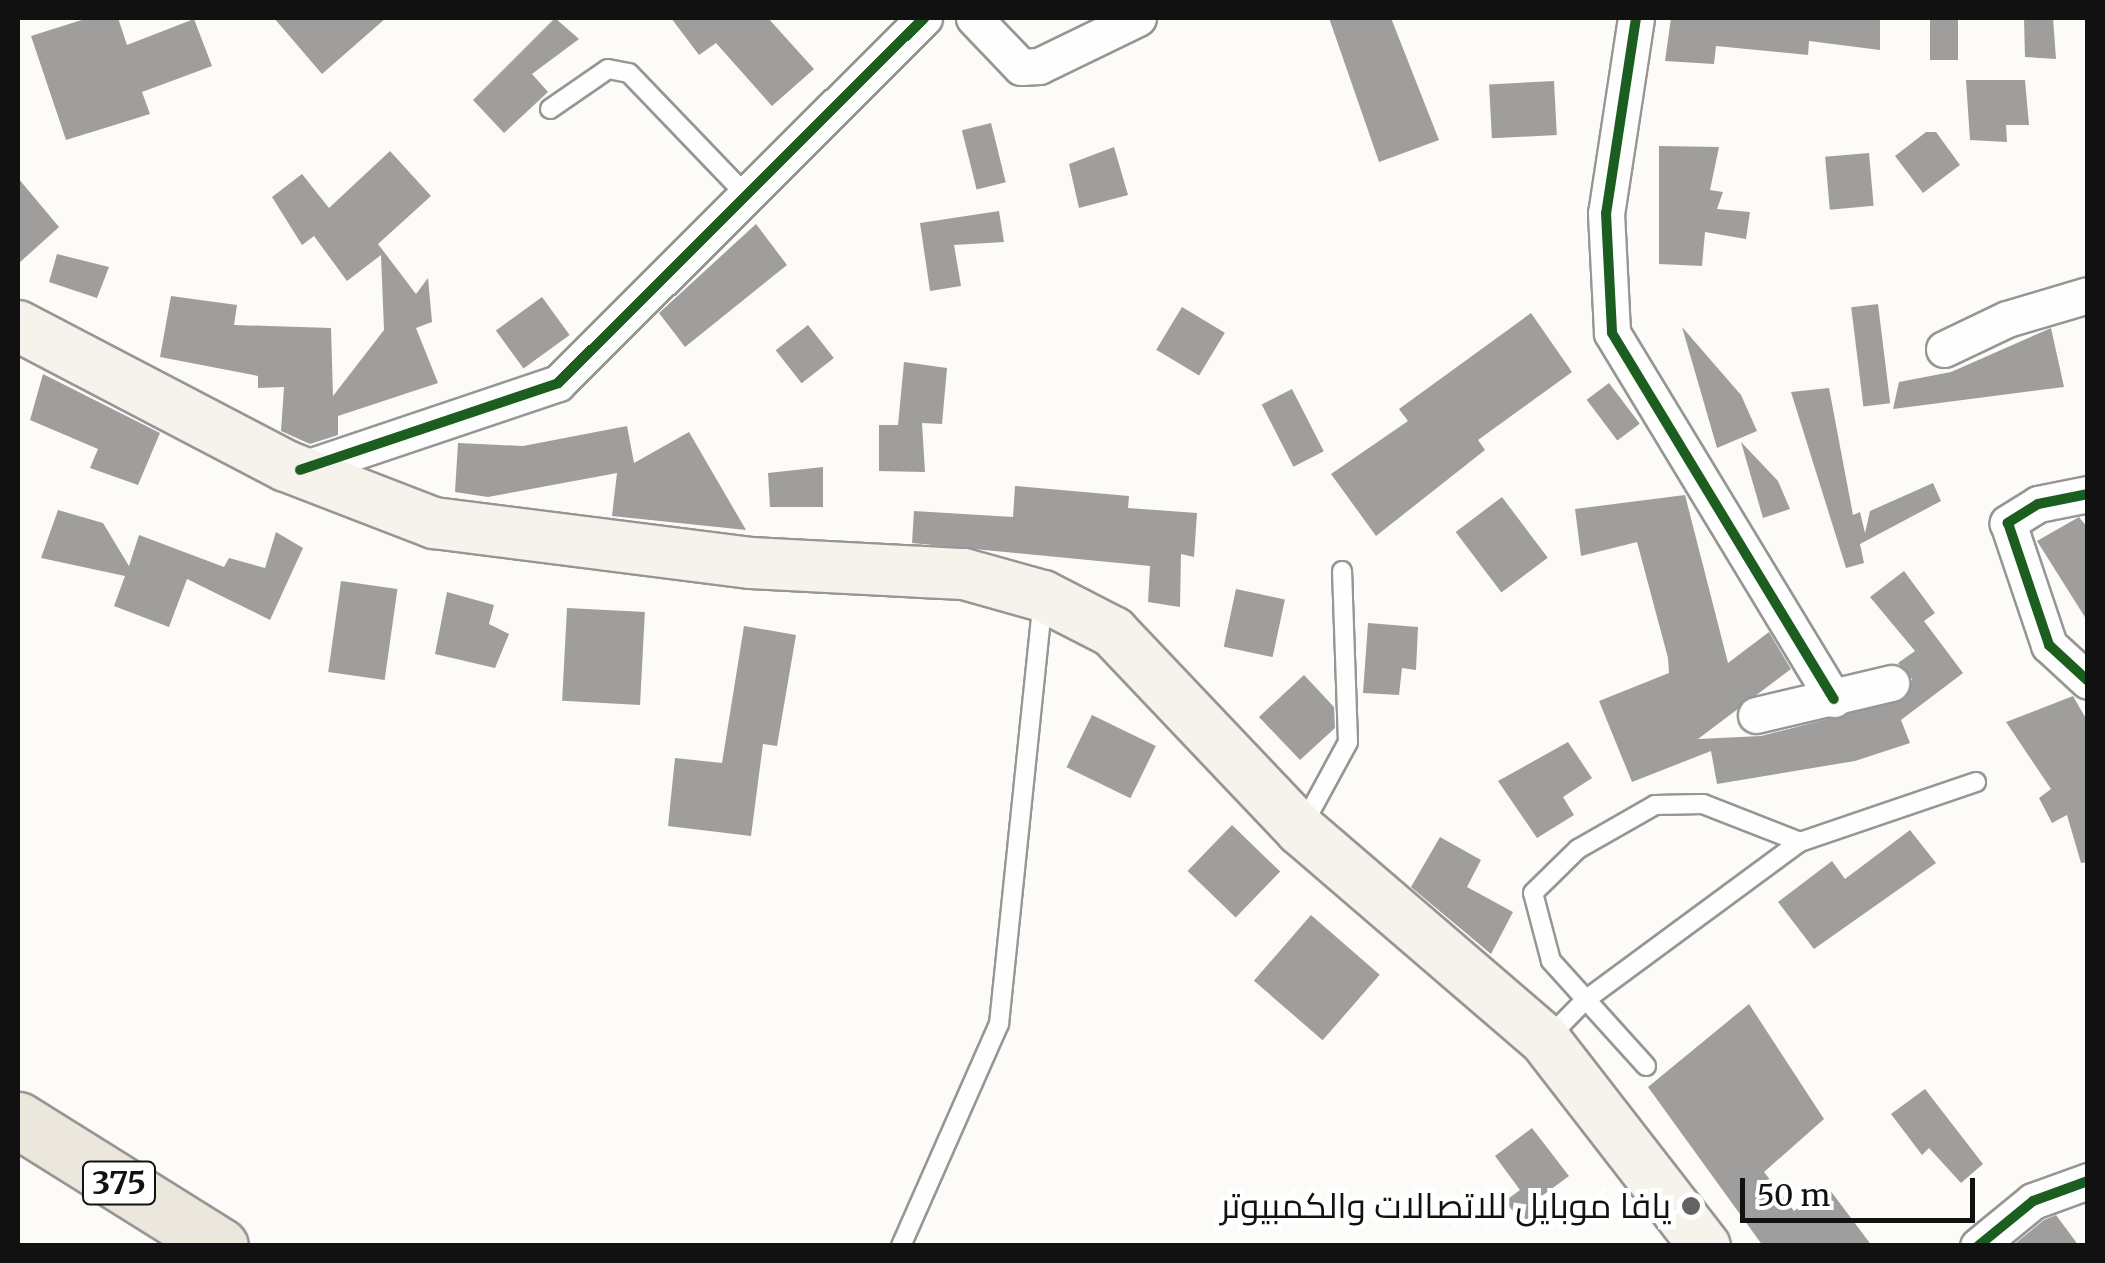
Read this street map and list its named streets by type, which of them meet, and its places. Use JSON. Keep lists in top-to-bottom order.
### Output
{
  "streets": {
    "main road": ["375"]
  },
  "places": ["يافا موبايل للاتصالات والكمبيوتر"],
  "scale_bar": "50 m"
}
